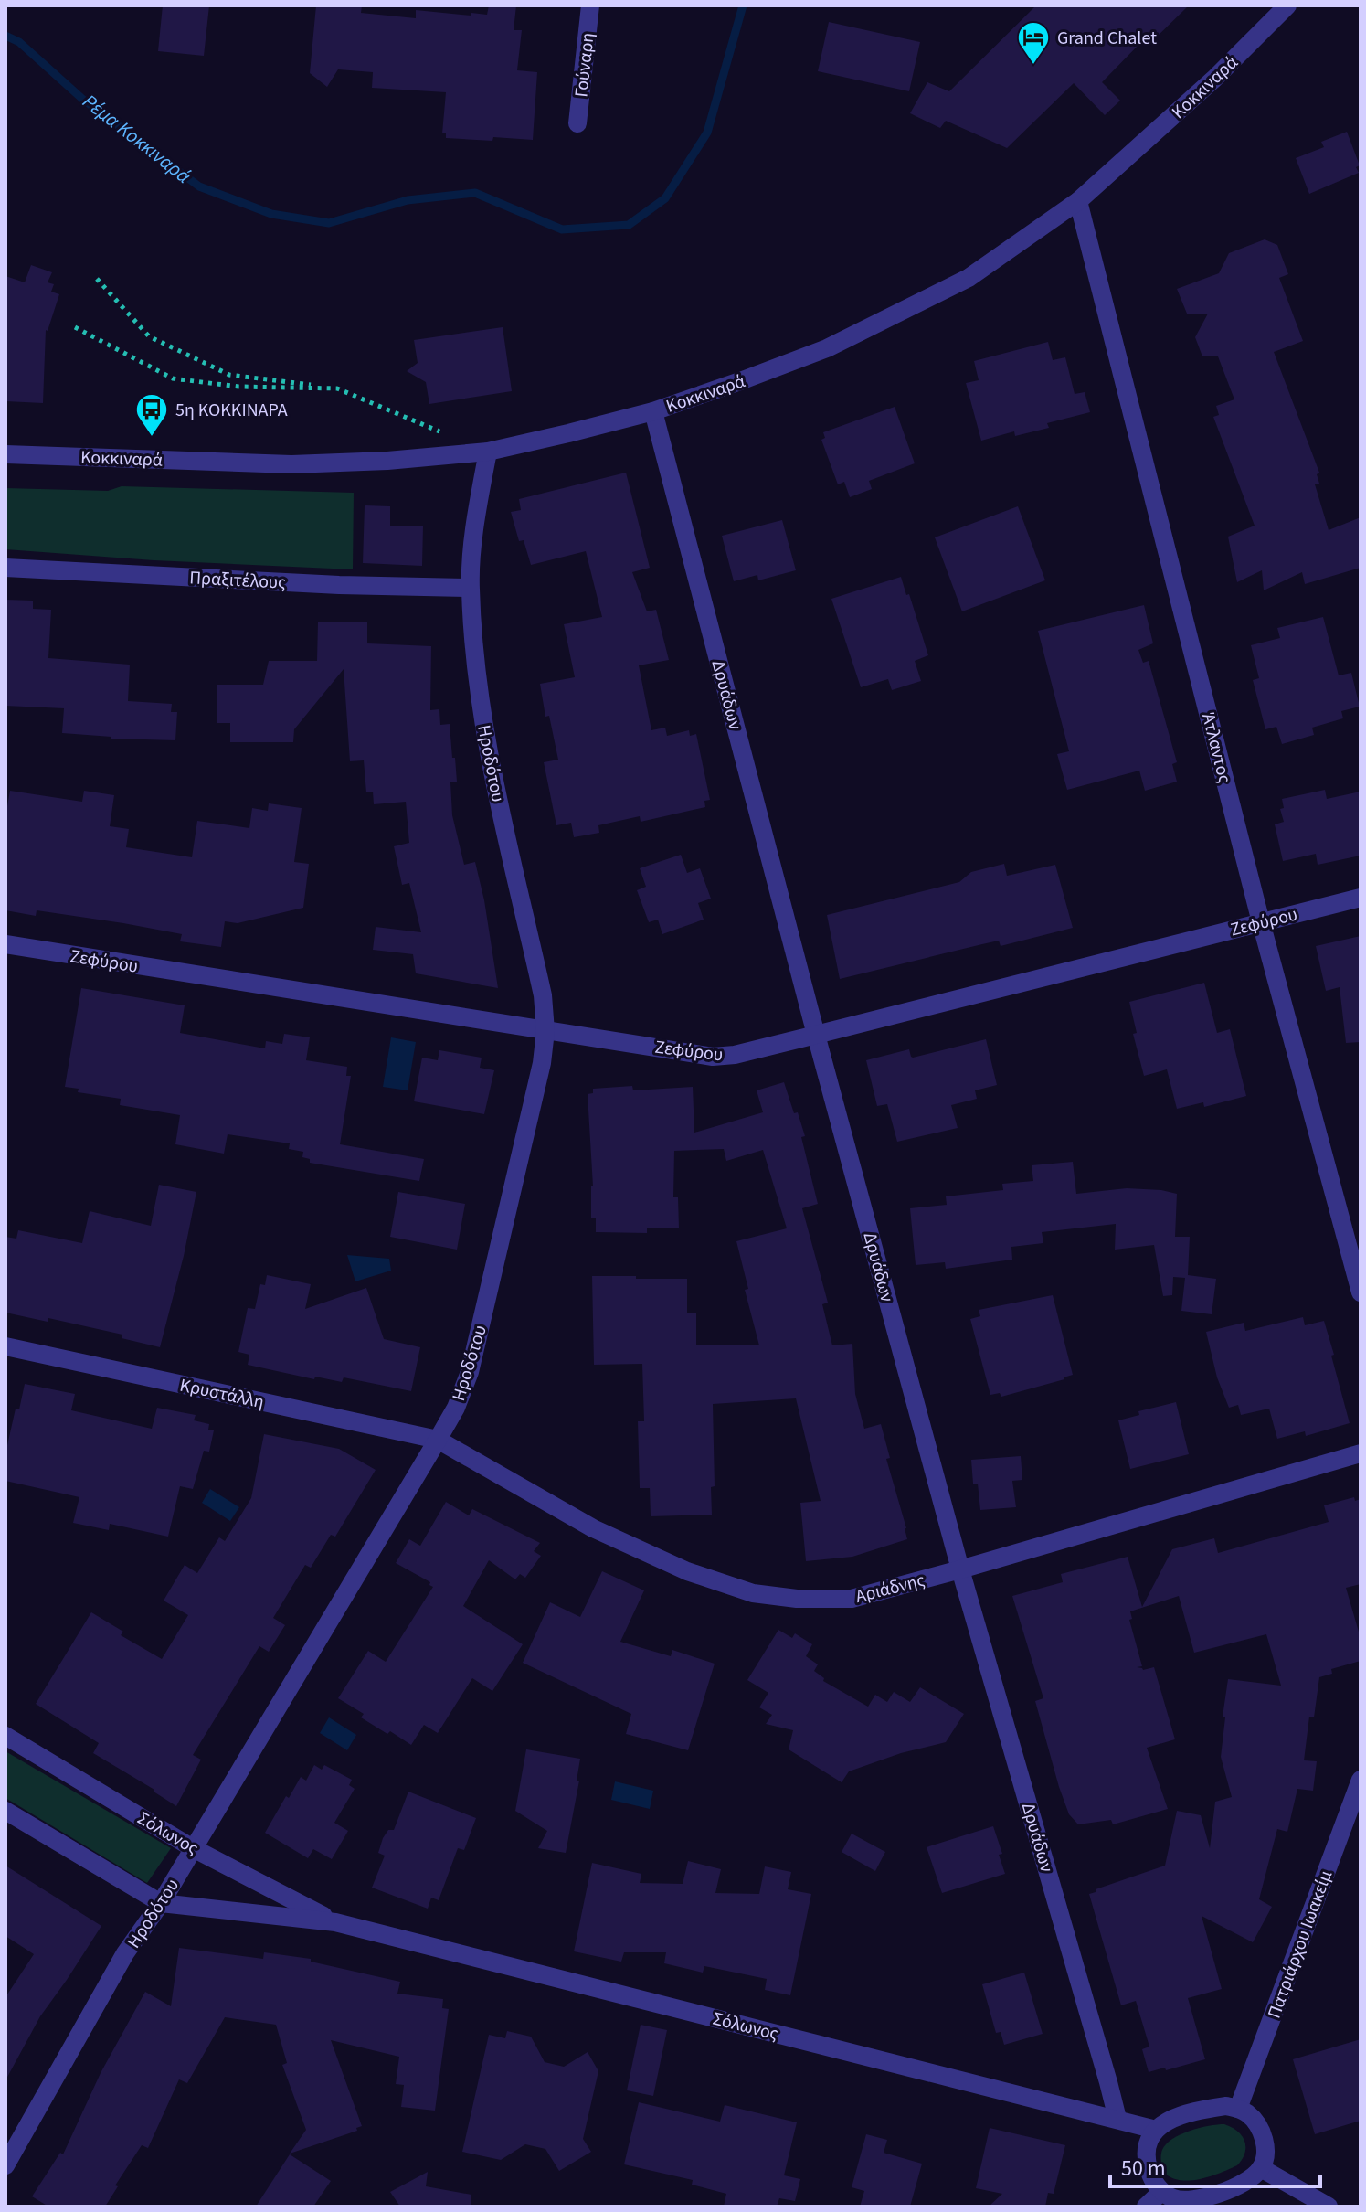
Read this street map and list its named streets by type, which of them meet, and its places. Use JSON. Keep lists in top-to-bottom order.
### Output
{
  "streets": {
    "street": [
      "Γούναρη",
      "Κοκκιναρά",
      "Πραξιτέλους",
      "Δρυάδων",
      "Άτλαντος",
      "Ηροδότου",
      "Ζεφύρου",
      "Κρυστάλλη",
      "Αριάδνης",
      "Σόλωνος",
      "Πατριάρχου Ιωακείμ"
    ]
  },
  "crossings": [
    ["Κοκκιναρά", "Δρυάδων"],
    ["Κοκκιναρά", "Άτλαντος"],
    ["Κοκκιναρά", "Ηροδότου"],
    ["Πραξιτέλους", "Ηροδότου"],
    ["Δρυάδων", "Ζεφύρου"],
    ["Δρυάδων", "Αριάδνης"],
    ["Δρυάδων", "Σόλωνος"],
    ["Άτλαντος", "Ζεφύρου"],
    ["Ηροδότου", "Ζεφύρου"],
    ["Ηροδότου", "Κρυστάλλη"],
    ["Ηροδότου", "Αριάδνης"],
    ["Ηροδότου", "Σόλωνος"],
    ["Κρυστάλλη", "Αριάδνης"],
    ["Σόλωνος", "Πατριάρχου Ιωακείμ"]
  ],
  "water": ["Ρέμα Κοκκιναρά"],
  "places": {
    "hotel": ["Grand Chalet"],
    "bus stop": ["5η ΚΟΚΚΙΝΑΡΑ"]
  },
  "scale_bar": "50 m"
}
